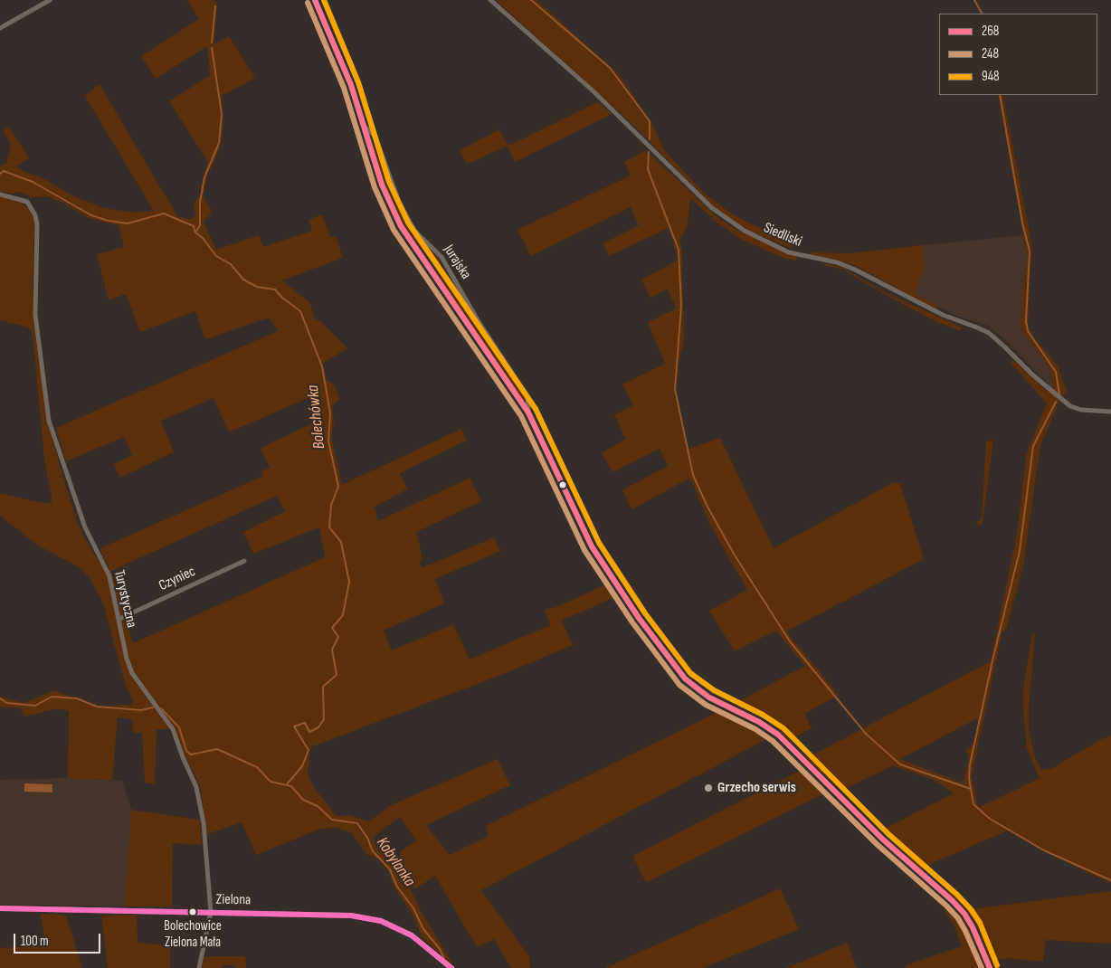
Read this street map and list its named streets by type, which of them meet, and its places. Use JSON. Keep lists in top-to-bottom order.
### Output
{
  "streets": {
    "street": [
      "Siedliski",
      "Jurajska",
      "Czyniec",
      "Turystyczna",
      "Zielona"
    ]
  },
  "crossings": [
    ["Czyniec", "Turystyczna"],
    ["Turystyczna", "Zielona"]
  ],
  "water": ["Bolechówka", "Kobylanka"],
  "places": ["Grzecho serwis", "Bolechowice Zielona Mała"],
  "lines": ["transit line 268", "transit line 948", "transit line 248"],
  "legend": ["268", "248", "948"],
  "scale_bar": "100 m"
}
